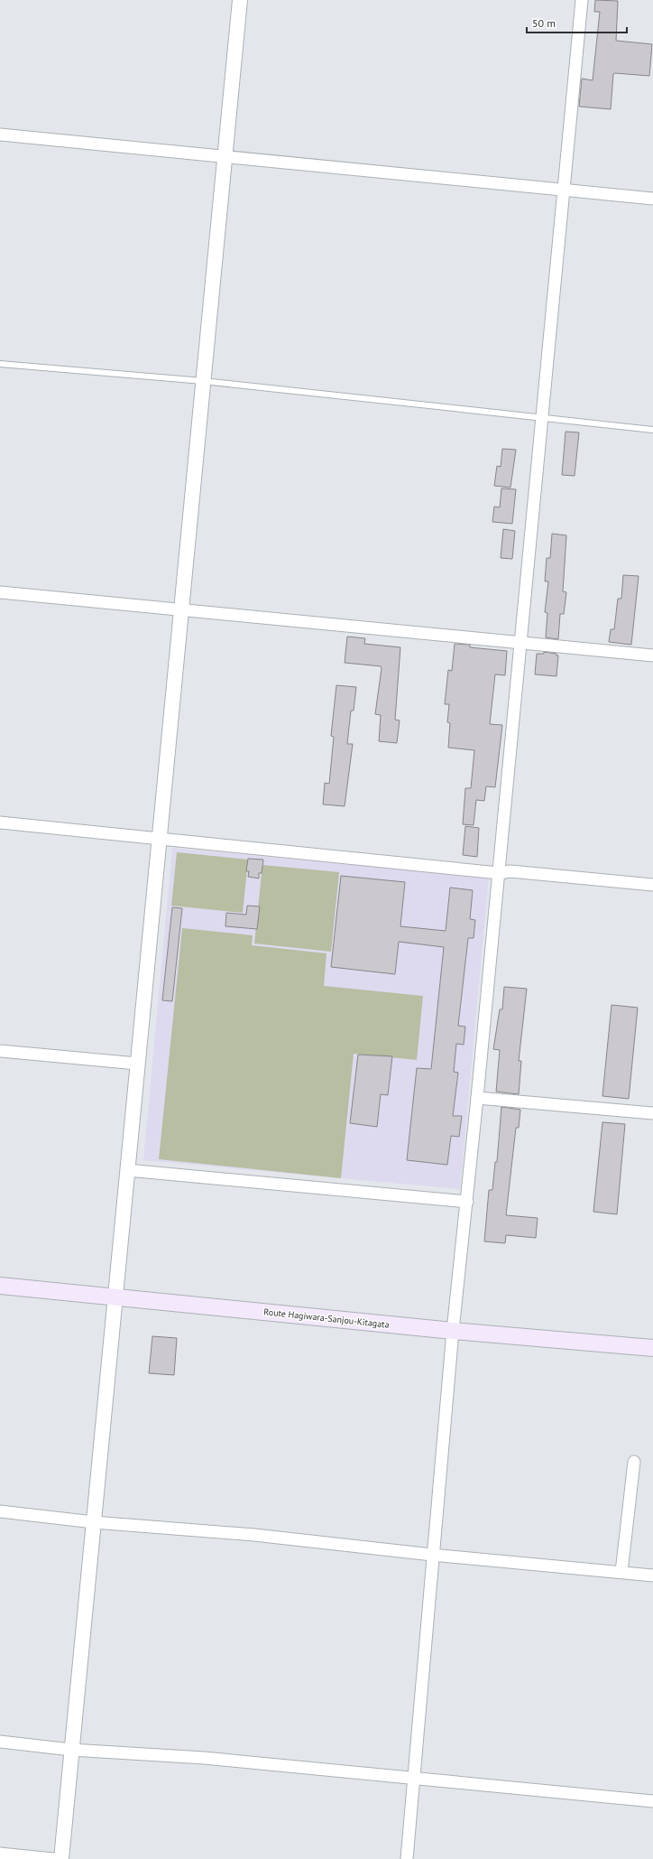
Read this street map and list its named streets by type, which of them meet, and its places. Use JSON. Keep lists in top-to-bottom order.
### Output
{
  "streets": {
    "main road": ["Route Hagiwara-Sanjou-Kitagata"]
  },
  "scale_bar": "50 m"
}
